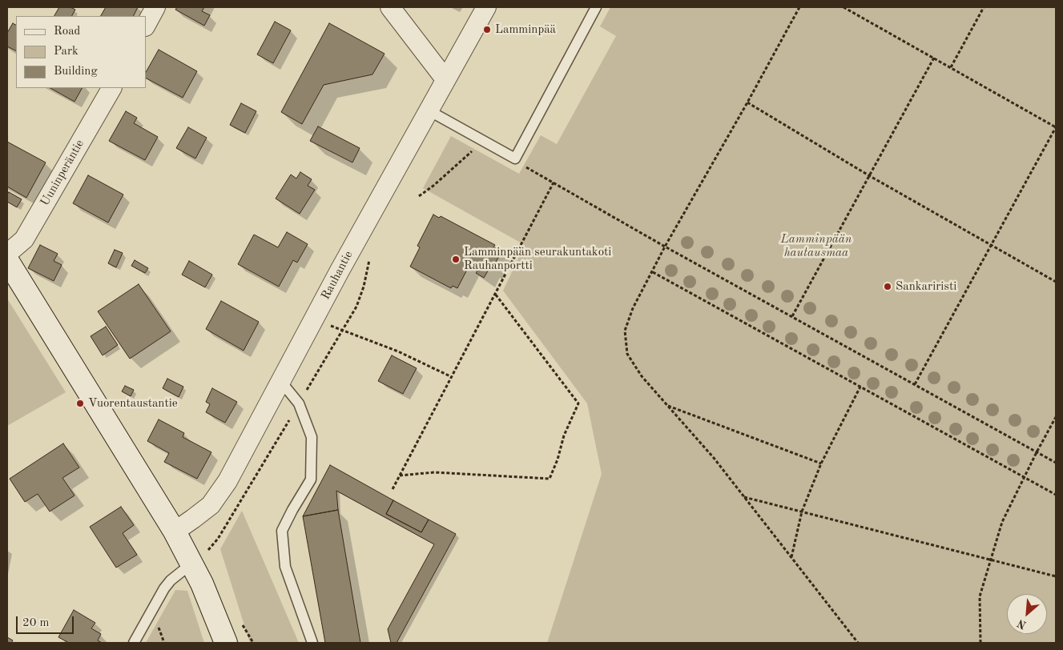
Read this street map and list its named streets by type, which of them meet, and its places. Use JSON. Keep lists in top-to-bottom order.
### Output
{
  "streets": {
    "street": ["Uuninperäntie", "Rauhantie"]
  },
  "parks": ["Lamminpään hautausmaa"],
  "places": [
    "Lamminpää",
    "Lamminpään seurakuntakoti Rauhanportti",
    "Sankariristi",
    "Vuorentaustantie"
  ],
  "legend": ["Road", "Park", "Building"],
  "scale_bar": "20 m",
  "north": "bottom left"
}
